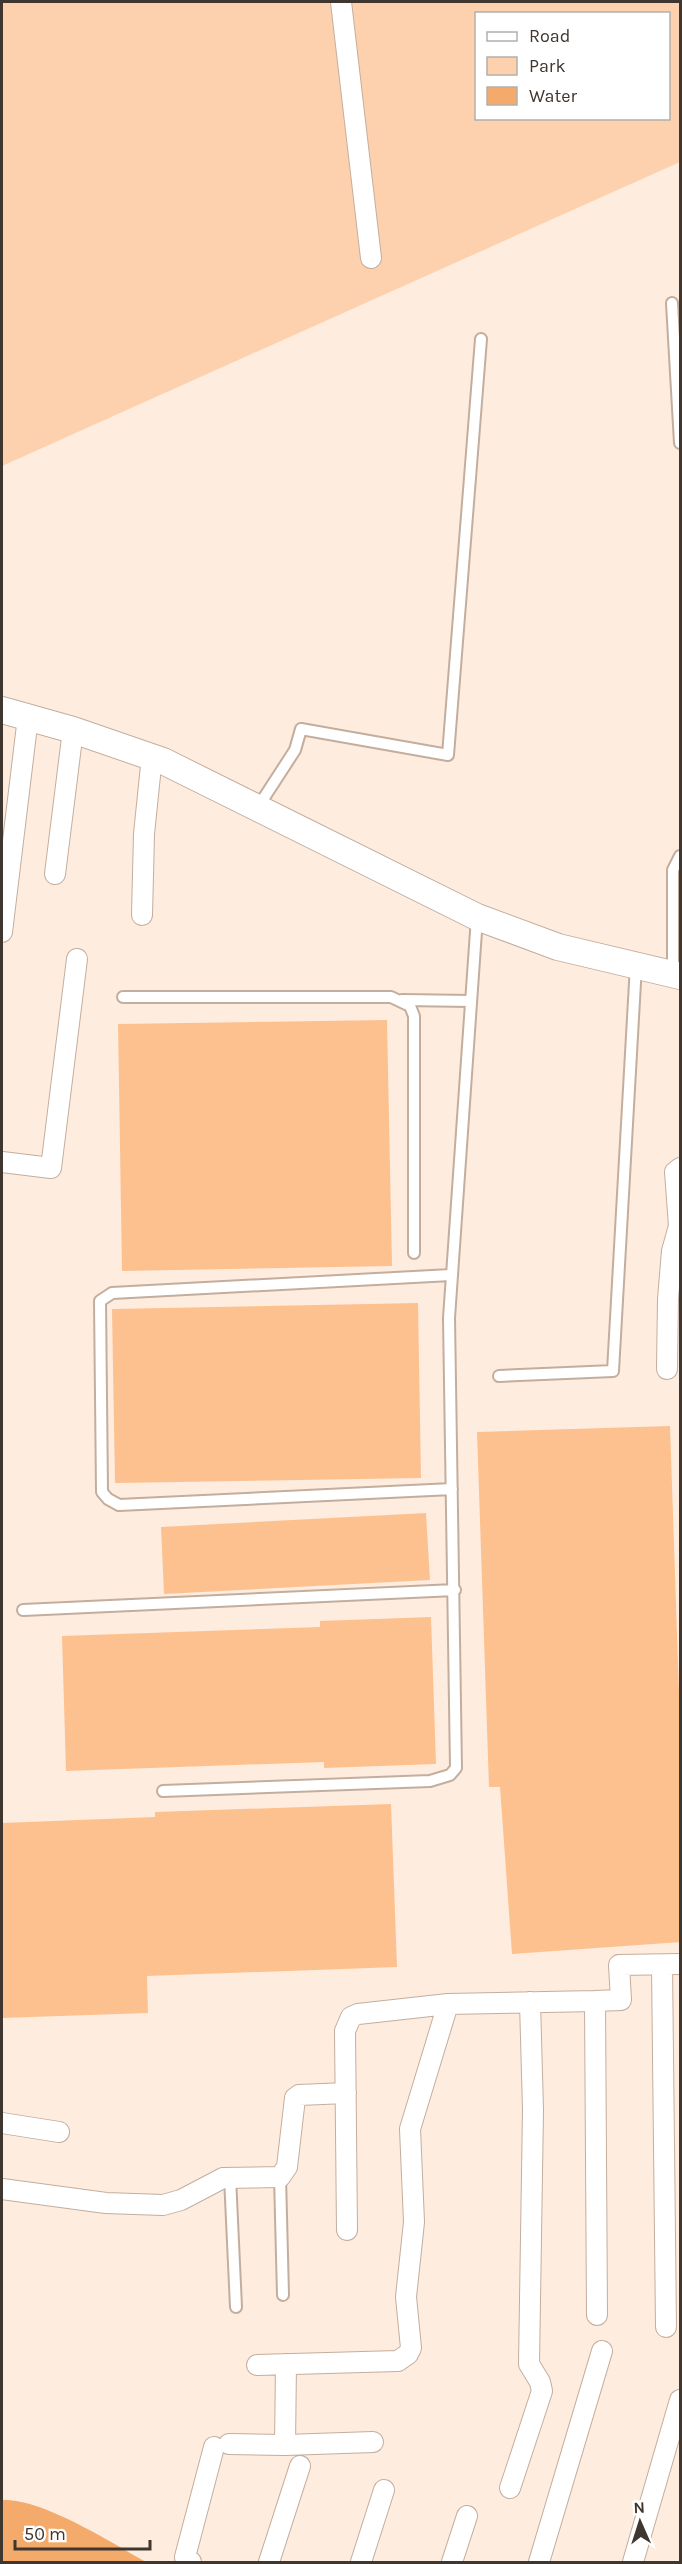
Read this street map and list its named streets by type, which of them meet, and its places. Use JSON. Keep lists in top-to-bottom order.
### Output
{
  "legend": ["Road", "Park", "Water"],
  "scale_bar": "50 m",
  "north": "top"
}
